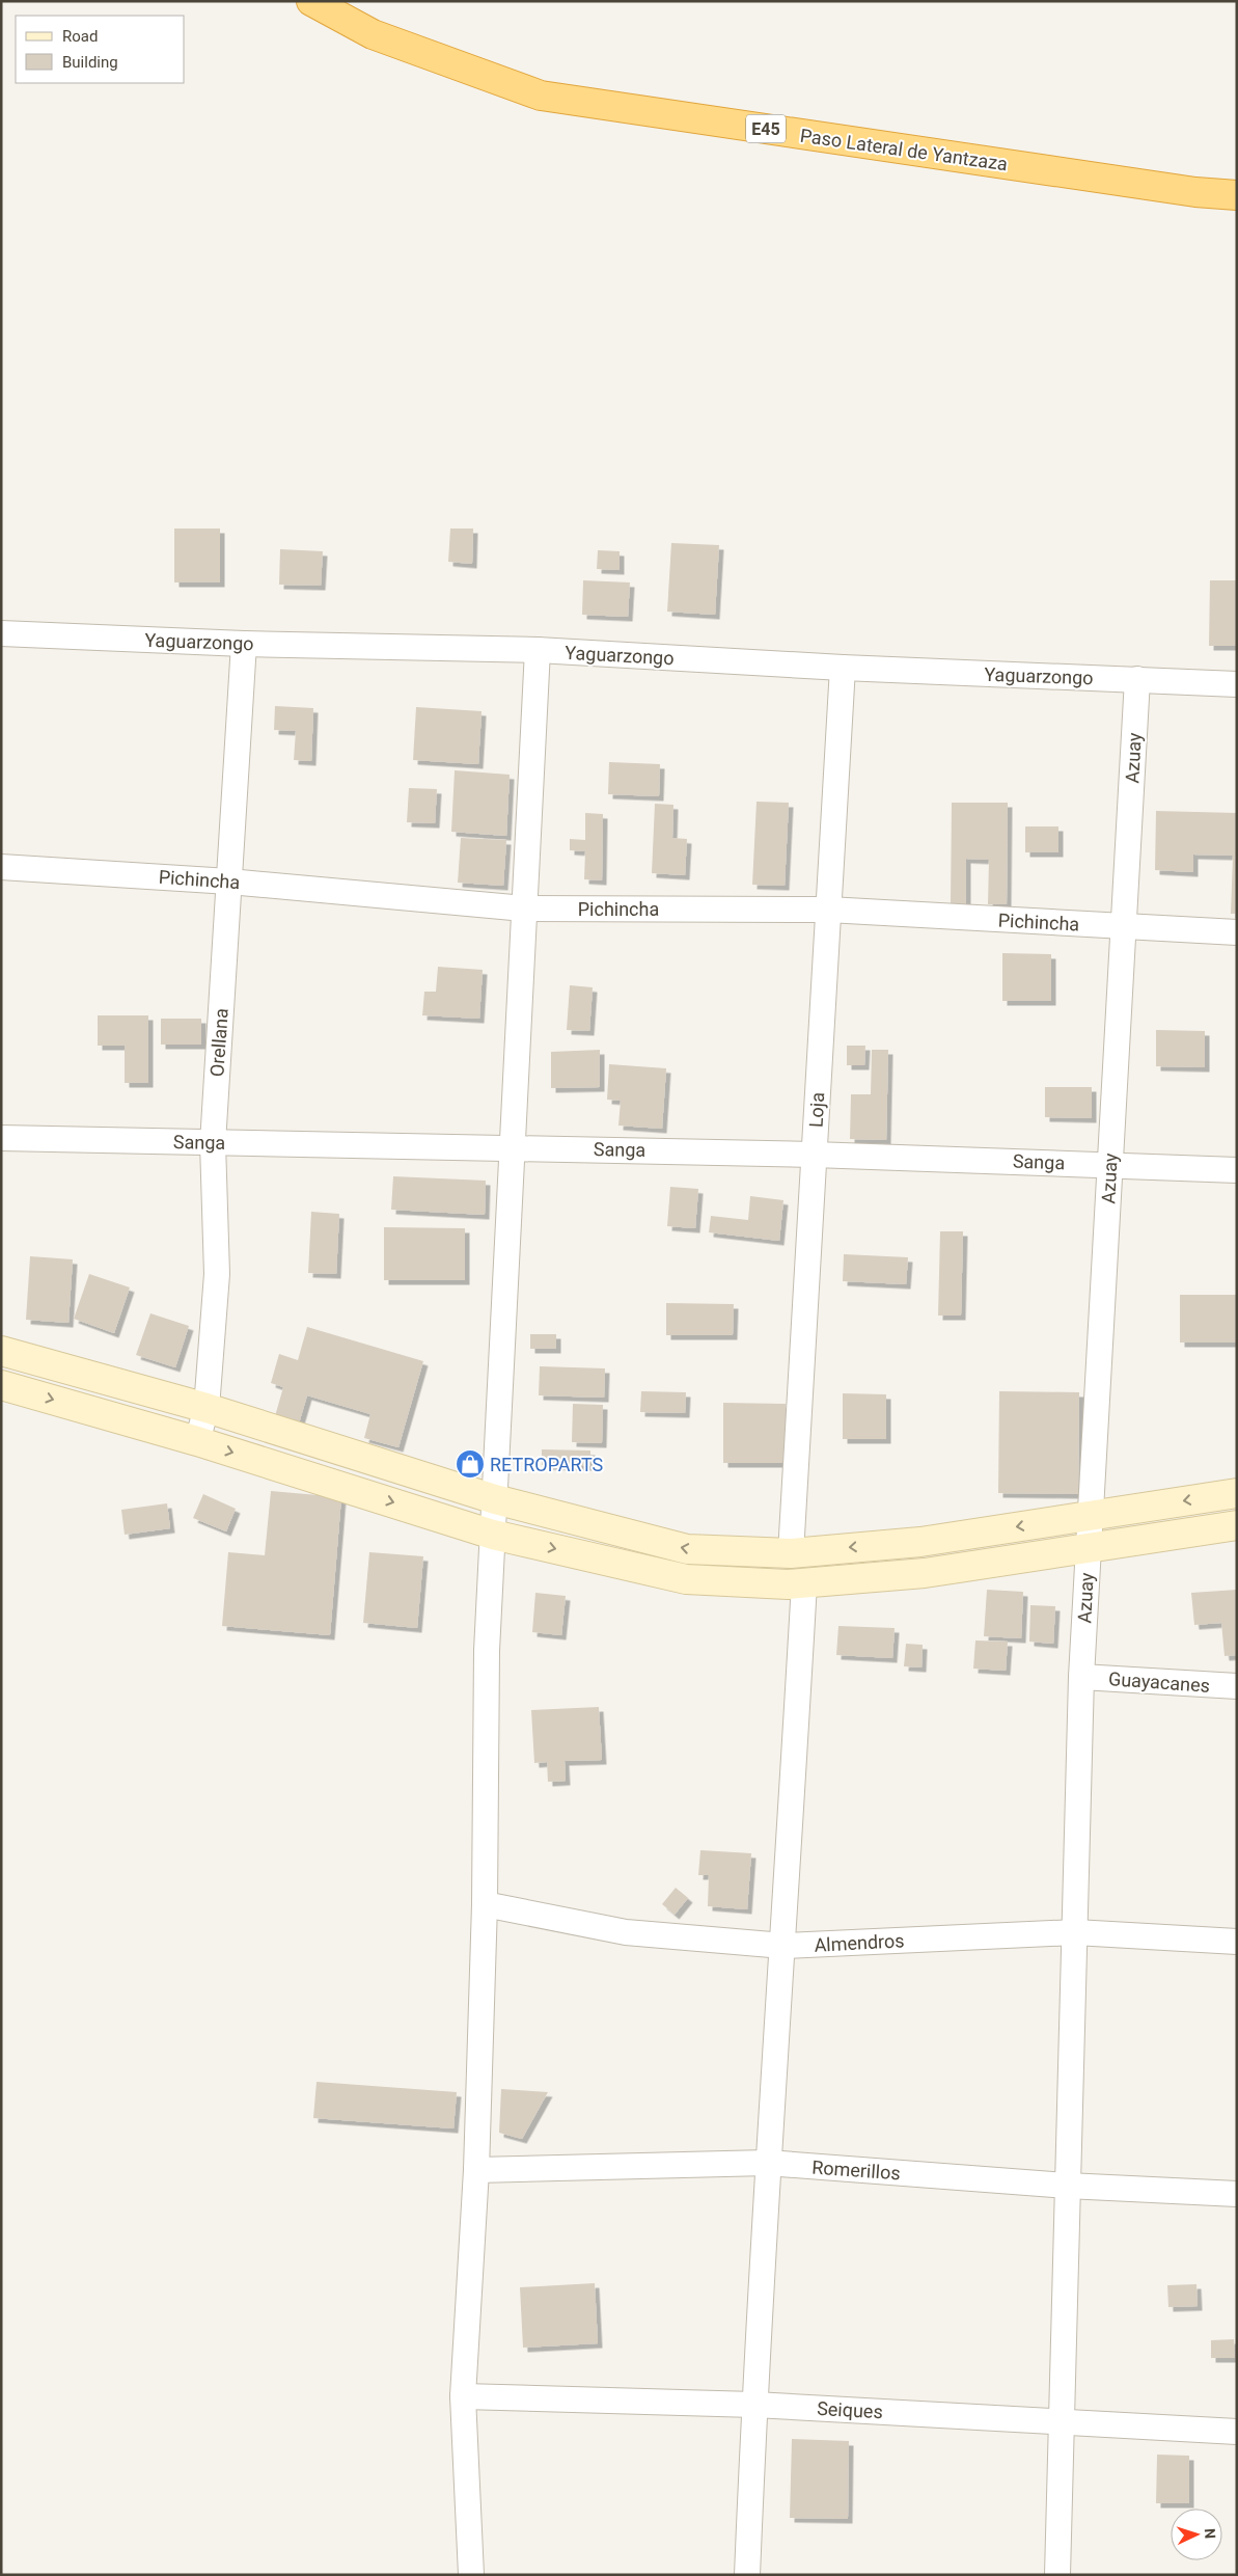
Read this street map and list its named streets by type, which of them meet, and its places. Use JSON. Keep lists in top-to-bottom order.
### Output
{
  "streets": {
    "highway": ["E45", "Paso Lateral de Yantzaza"],
    "street": [
      "Yaguarzongo",
      "Azuay",
      "Pichincha",
      "Orellana",
      "Loja",
      "Sanga",
      "Guayacanes",
      "Almendros",
      "Romerillos",
      "Seiques"
    ]
  },
  "crossings": [
    ["Yaguarzongo", "Azuay"],
    ["Yaguarzongo", "Orellana"],
    ["Yaguarzongo", "Loja"],
    ["Azuay", "Pichincha"],
    ["Azuay", "Sanga"],
    ["Azuay", "Guayacanes"],
    ["Azuay", "Almendros"],
    ["Azuay", "Romerillos"],
    ["Azuay", "Seiques"],
    ["Pichincha", "Orellana"],
    ["Pichincha", "Loja"],
    ["Orellana", "Sanga"],
    ["Loja", "Sanga"]
  ],
  "places": {
    "shop": ["RETROPARTS"]
  },
  "legend": ["Road", "Building"],
  "north": "right"
}
